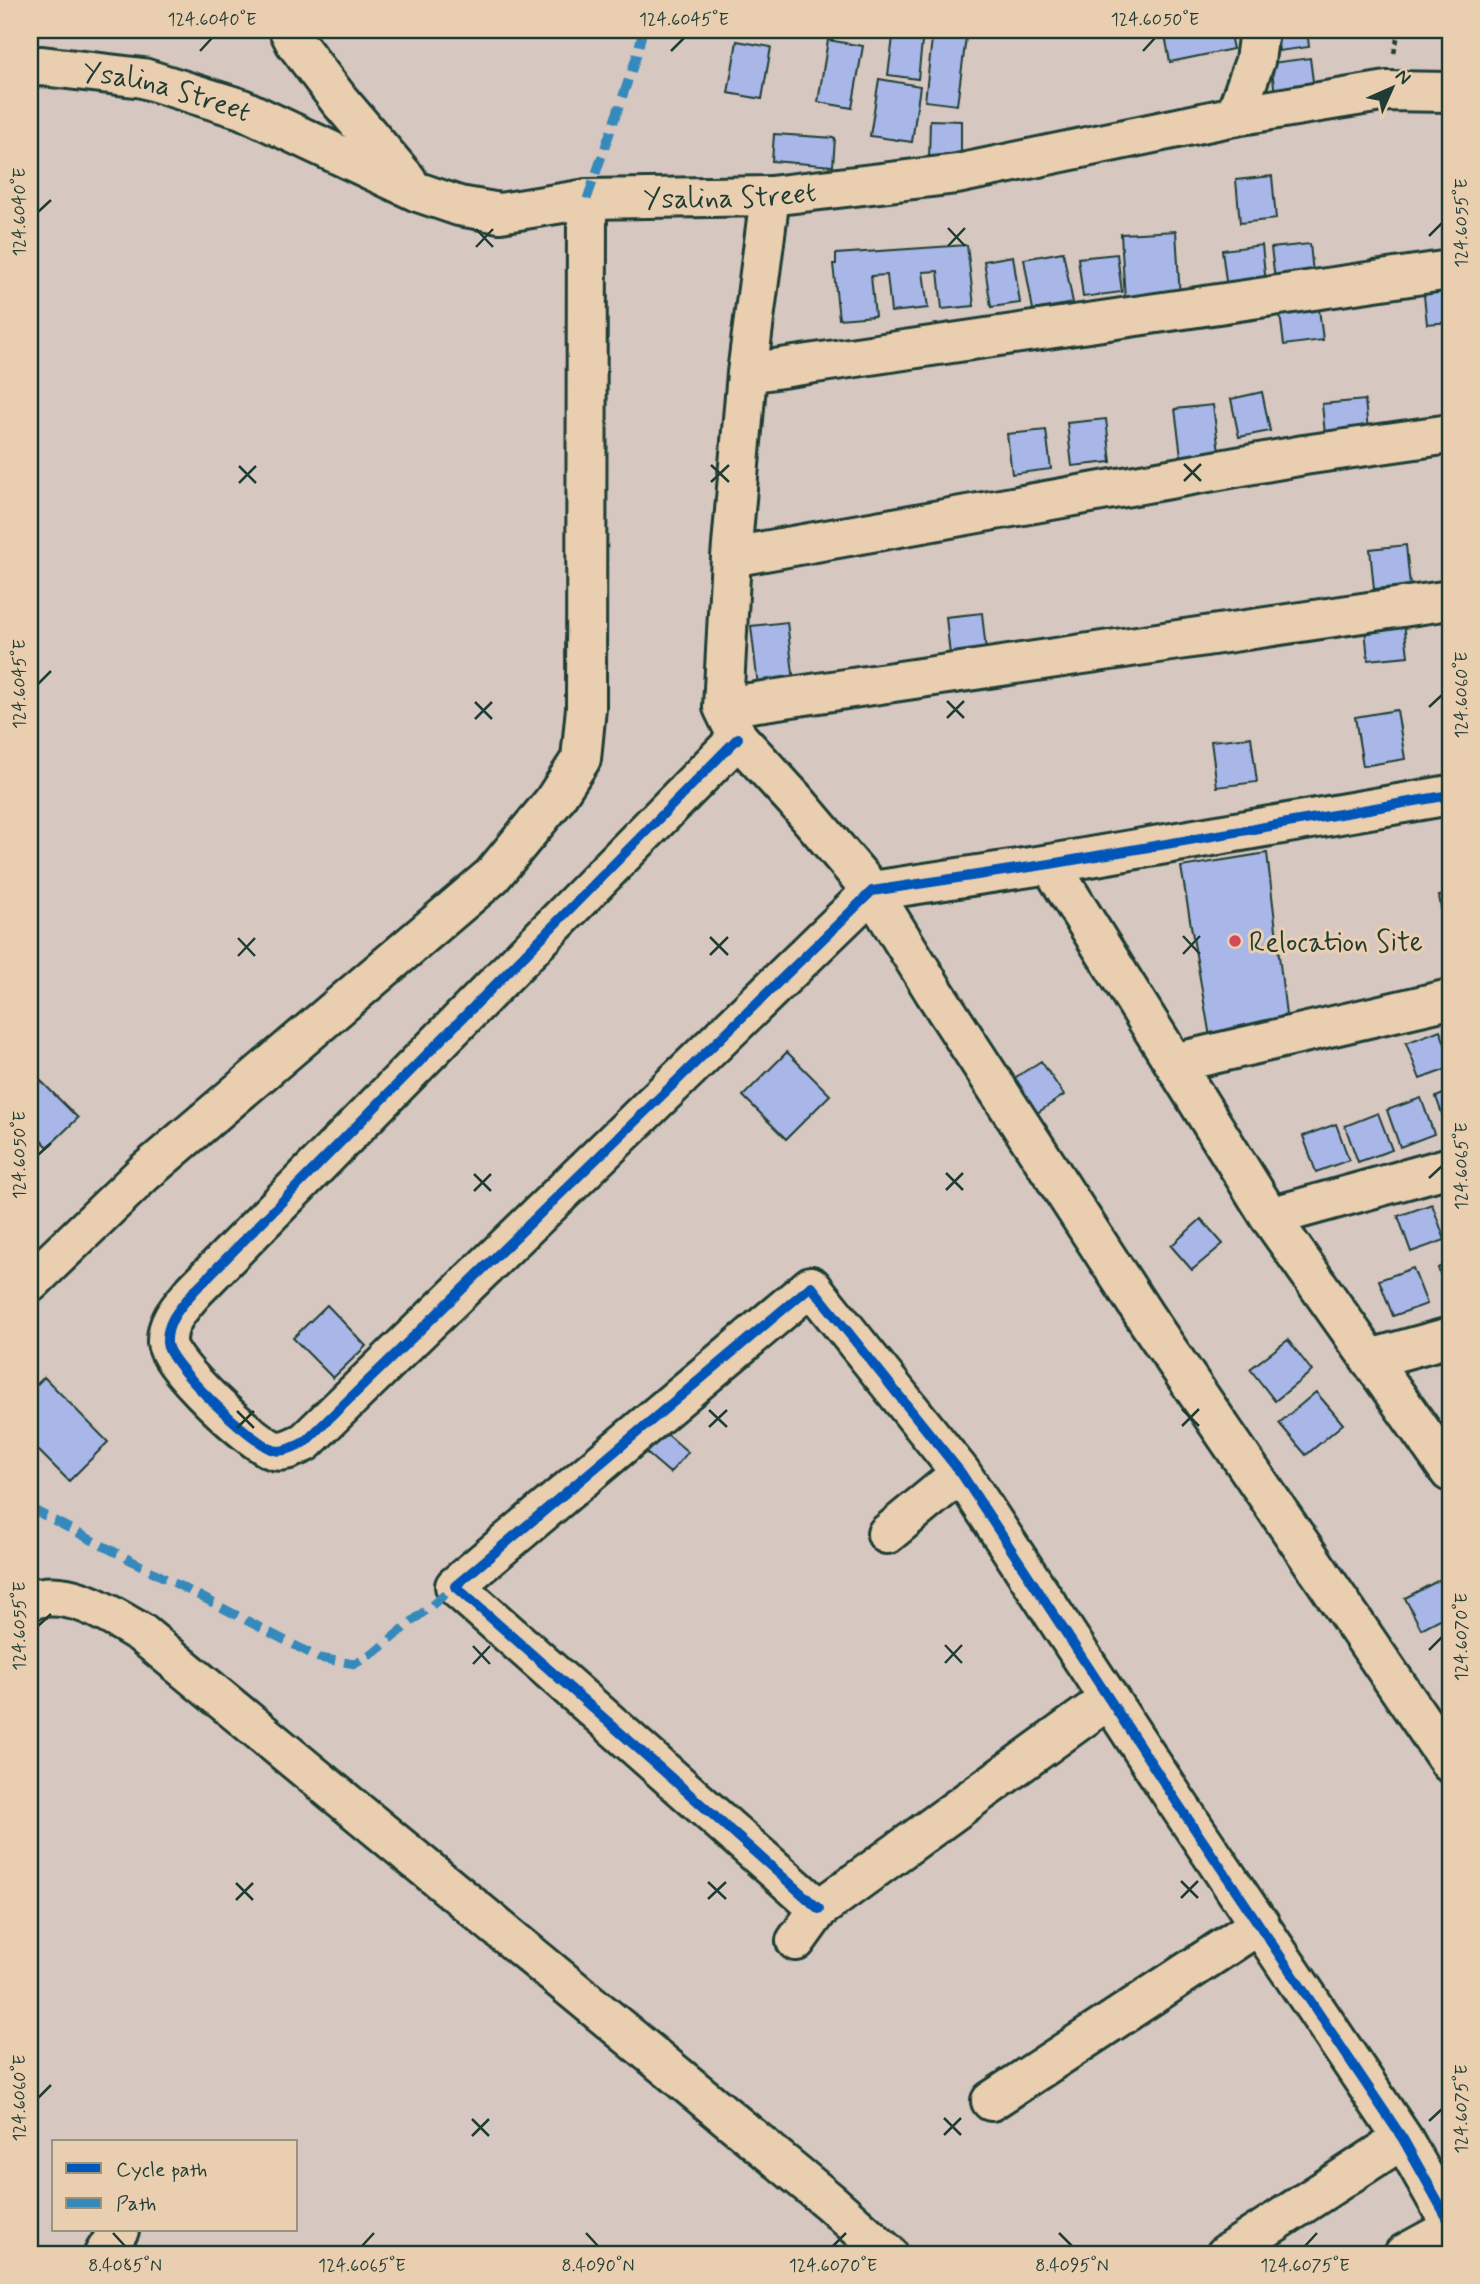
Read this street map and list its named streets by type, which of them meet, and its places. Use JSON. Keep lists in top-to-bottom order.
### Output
{
  "streets": {
    "street": ["Ysalina Street"]
  },
  "places": ["Relocation Site"],
  "legend": ["Cycle path", "Path"],
  "north": "top right",
  "coordinates": [
    "124.6040°E",
    "124.6045°E",
    "124.6050°E",
    "124.6055°E",
    "124.6060°E",
    "124.6065°E",
    "124.6070°E",
    "124.6075°E",
    "8.4085°N",
    "8.4090°N",
    "8.4095°N"
  ]
}
